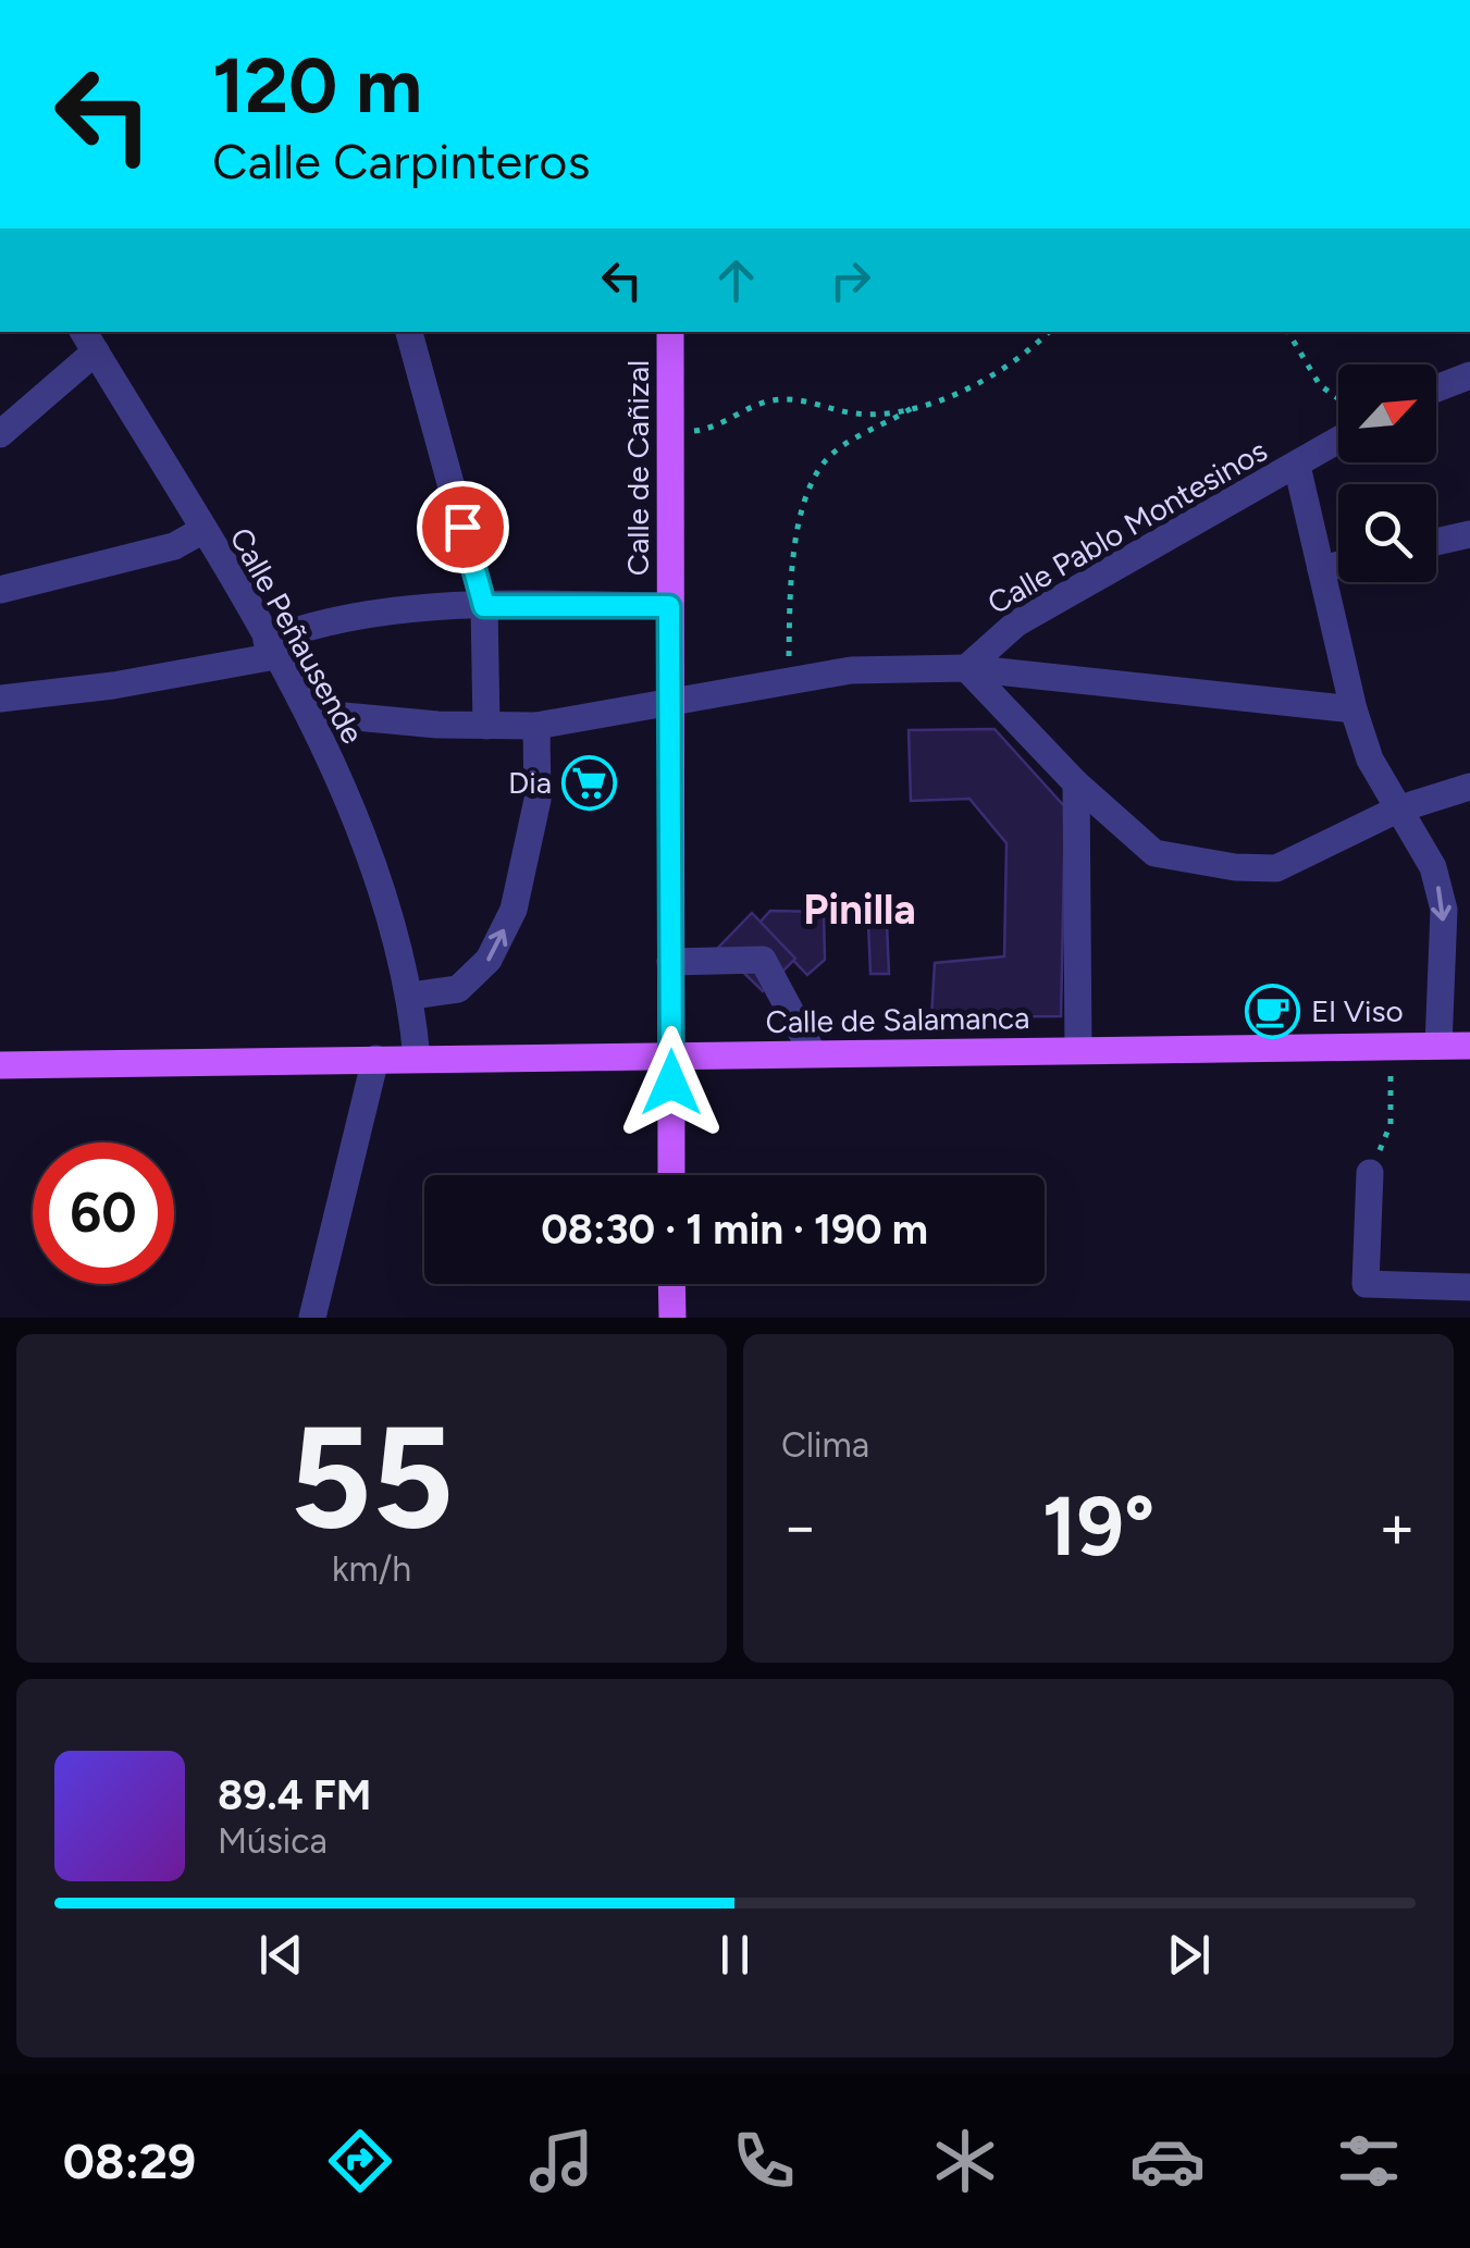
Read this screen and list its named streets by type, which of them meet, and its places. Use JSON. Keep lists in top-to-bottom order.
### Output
{
  "streets": {
    "main road": ["Calle de Cañizal", "Calle de Salamanca"],
    "street": ["Calle Pablo Montesinos", "Calle Peñausende"]
  },
  "crossings": [
    ["Calle de Cañizal", "Calle de Salamanca"],
    ["Calle Peñausende", "Calle de Salamanca"]
  ],
  "districts": ["Pinilla"],
  "places": {
    "supermarket": ["Dia"],
    "cafe": ["El Viso"]
  },
  "north": "top right",
  "page": {
    "turn": ["120 m", "Calle Carpinteros"],
    "limit": "60",
    "trip": "08:30 · 1 min · 190 m",
    "tile": [
      ["55", "km/h"],
      "Clima"
    ],
    "heat": ["−", "19°", "+"],
    "song": ["89.4 FM", "Música"],
    "tabs": "08:29"
  }
}
